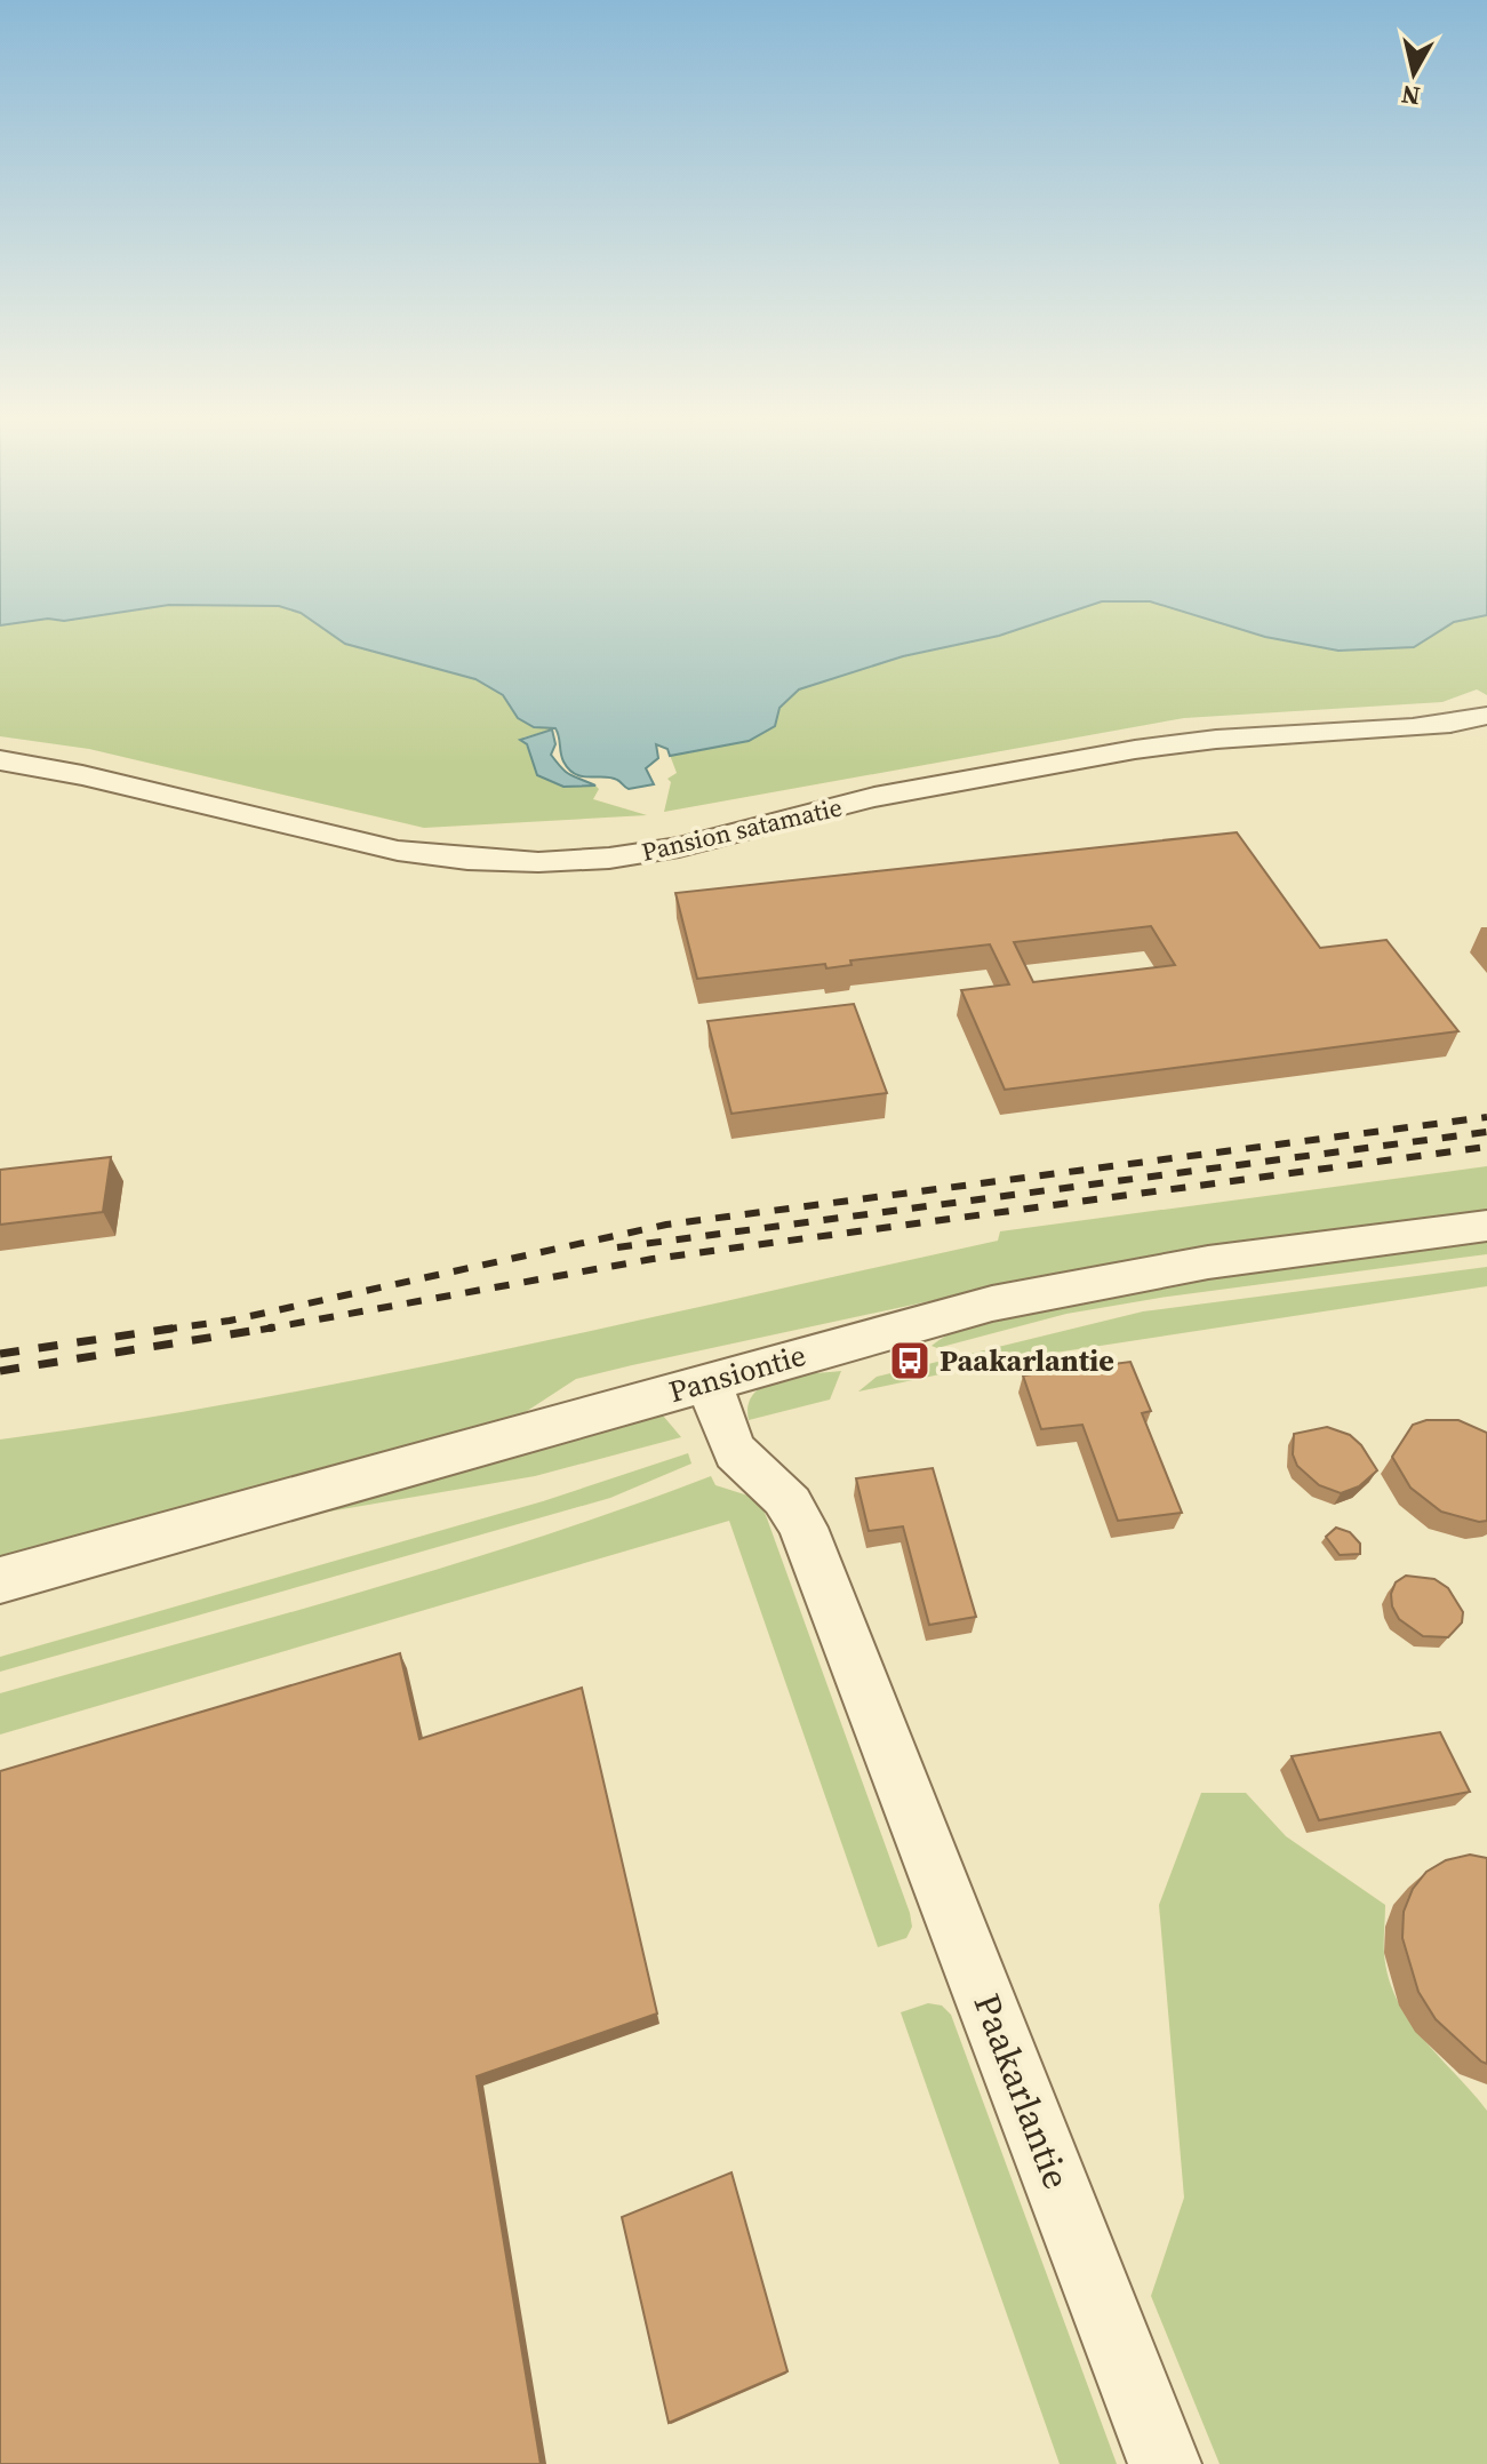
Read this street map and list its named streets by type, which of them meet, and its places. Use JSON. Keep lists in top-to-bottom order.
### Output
{
  "streets": {
    "street": ["Pansion satamatie", "Pansiontie", "Paakarlantie"]
  },
  "crossings": [
    ["Pansiontie", "Paakarlantie"]
  ],
  "places": {
    "bus stop": ["Paakarlantie"]
  },
  "north": "bottom"
}
